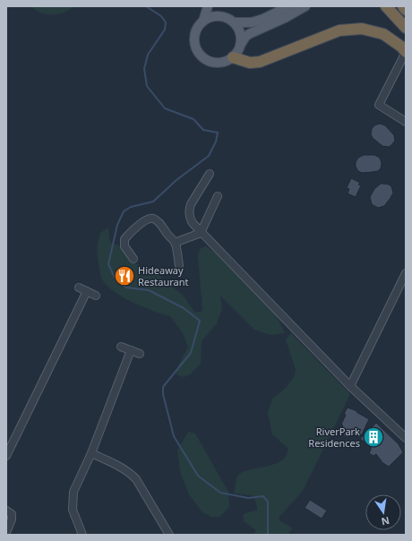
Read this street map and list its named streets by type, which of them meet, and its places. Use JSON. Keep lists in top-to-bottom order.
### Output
{
  "places": {
    "restaurant": ["Hideaway Restaurant"],
    "building": ["RiverPark Residences"]
  },
  "north": "bottom"
}
